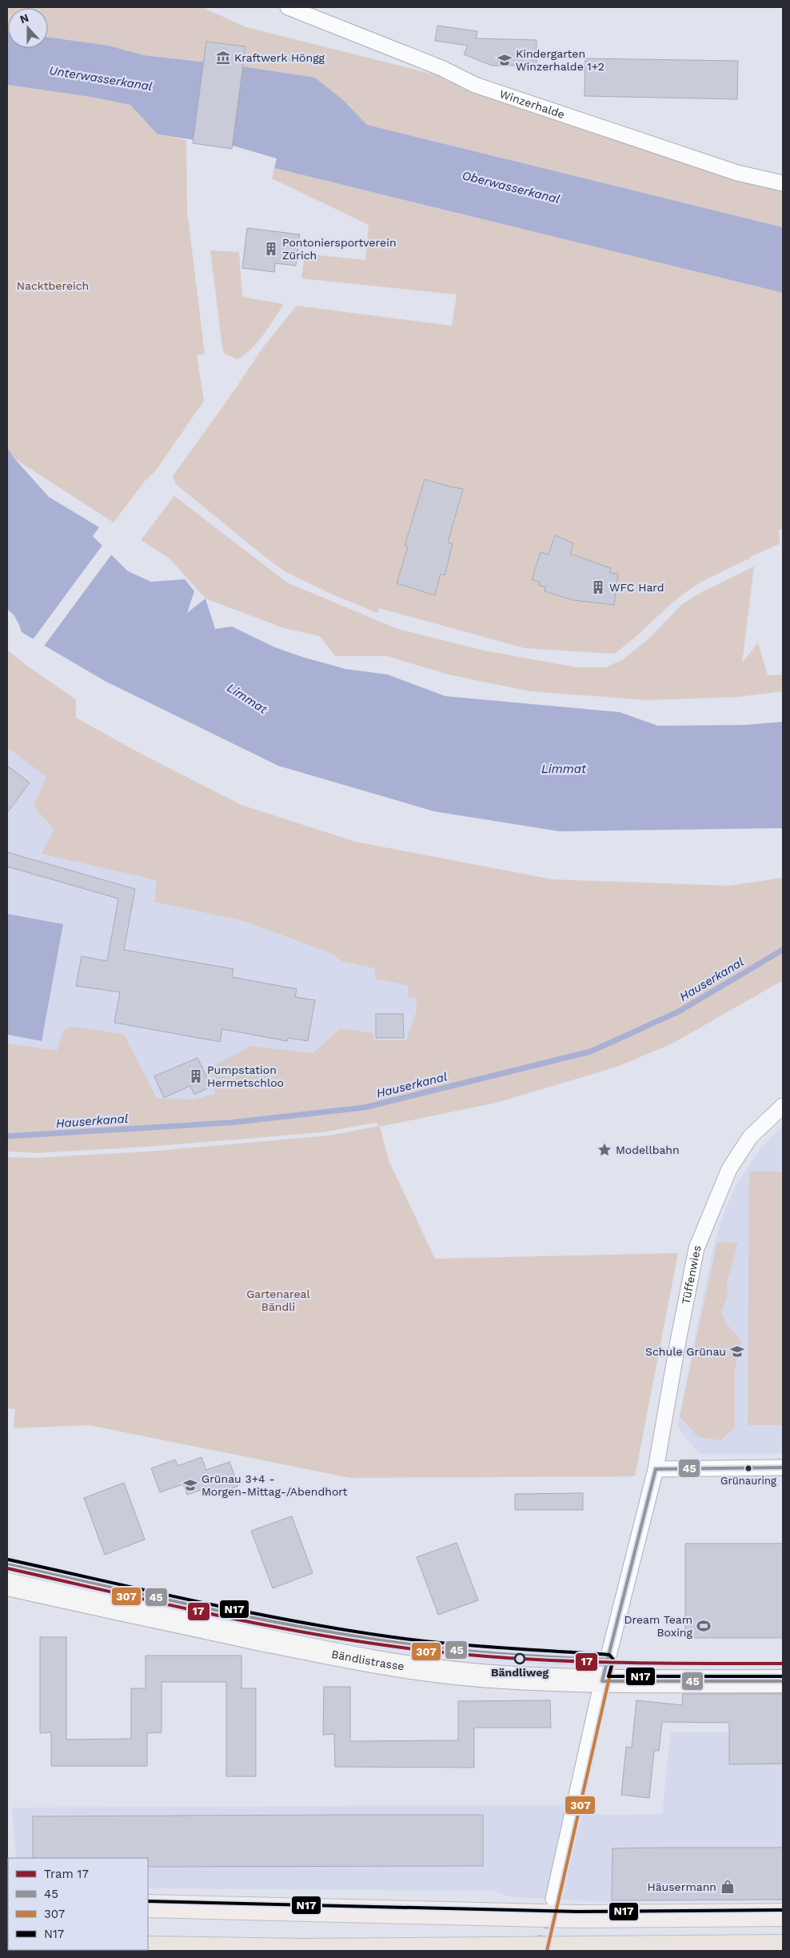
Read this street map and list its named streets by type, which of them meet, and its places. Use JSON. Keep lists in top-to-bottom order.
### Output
{
  "streets": {
    "street": ["Winzerhalde", "Tüffenwies", "Bändlistrasse"]
  },
  "water": [
    "Unterwasserkanal",
    "Oberwasserkanal",
    "Limmat",
    "Hauserkanal"
  ],
  "parks": ["Nacktbereich", "Gartenareal Bändli"],
  "places": {
    "museum": ["Kraftwerk Höngg"],
    "school or university": ["Kindergarten Winzerhalde 1+2", "Schule Grünau", "Grünau 3+4 - Morgen-Mittag-/Abendhort"],
    "building": ["Pontoniersportverein Zürich", "WFC Hard", "Pumpstation Hermetschloo"],
    "place": ["Modellbahn"],
    "other": ["Grünauring", "Bändliweg"],
    "sports": ["Dream Team Boxing"],
    "shop": ["Häusermann"]
  },
  "lines": [
    "transit line 45",
    "transit line N17",
    "tram line 17",
    "transit line 307"
  ],
  "legend": [
    "Tram 17",
    "45",
    "307",
    "N17"
  ],
  "north": "top"
}
